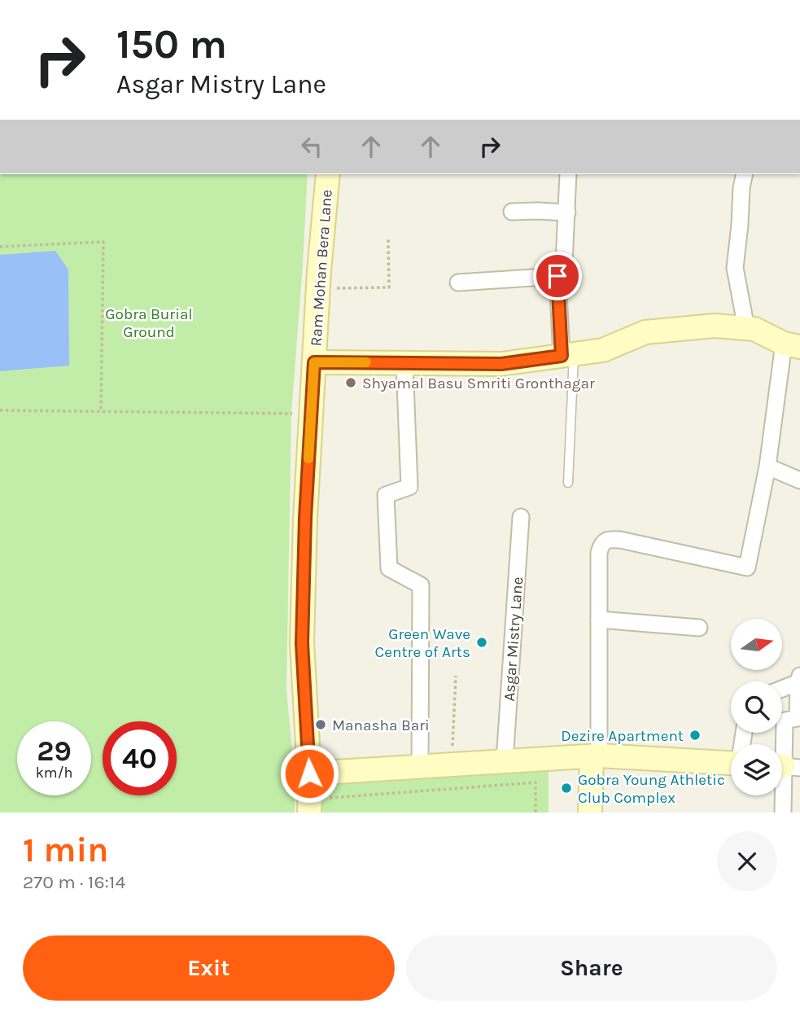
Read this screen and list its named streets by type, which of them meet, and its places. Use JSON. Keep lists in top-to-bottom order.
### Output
{
  "streets": {
    "street": ["Ram Mohan Bera Lane", "Asgar Mistry Lane"]
  },
  "parks": ["Gobra Burial Ground"],
  "places": [
    "Shyamal Basu Smriti Gronthagar",
    "Green Wave Centre of Arts",
    "Manasha Bari",
    "Dezire Apartment",
    "Gobra Young Athletic Club Complex"
  ],
  "north": "right",
  "page": {
    "turn": ["150 m", "Asgar Mistry Lane"],
    "speed": "29 km/h",
    "limit": "40",
    "heading": ["1 min", "270 m · 16:14"],
    "buttons": ["Exit", "Share"]
  }
}
